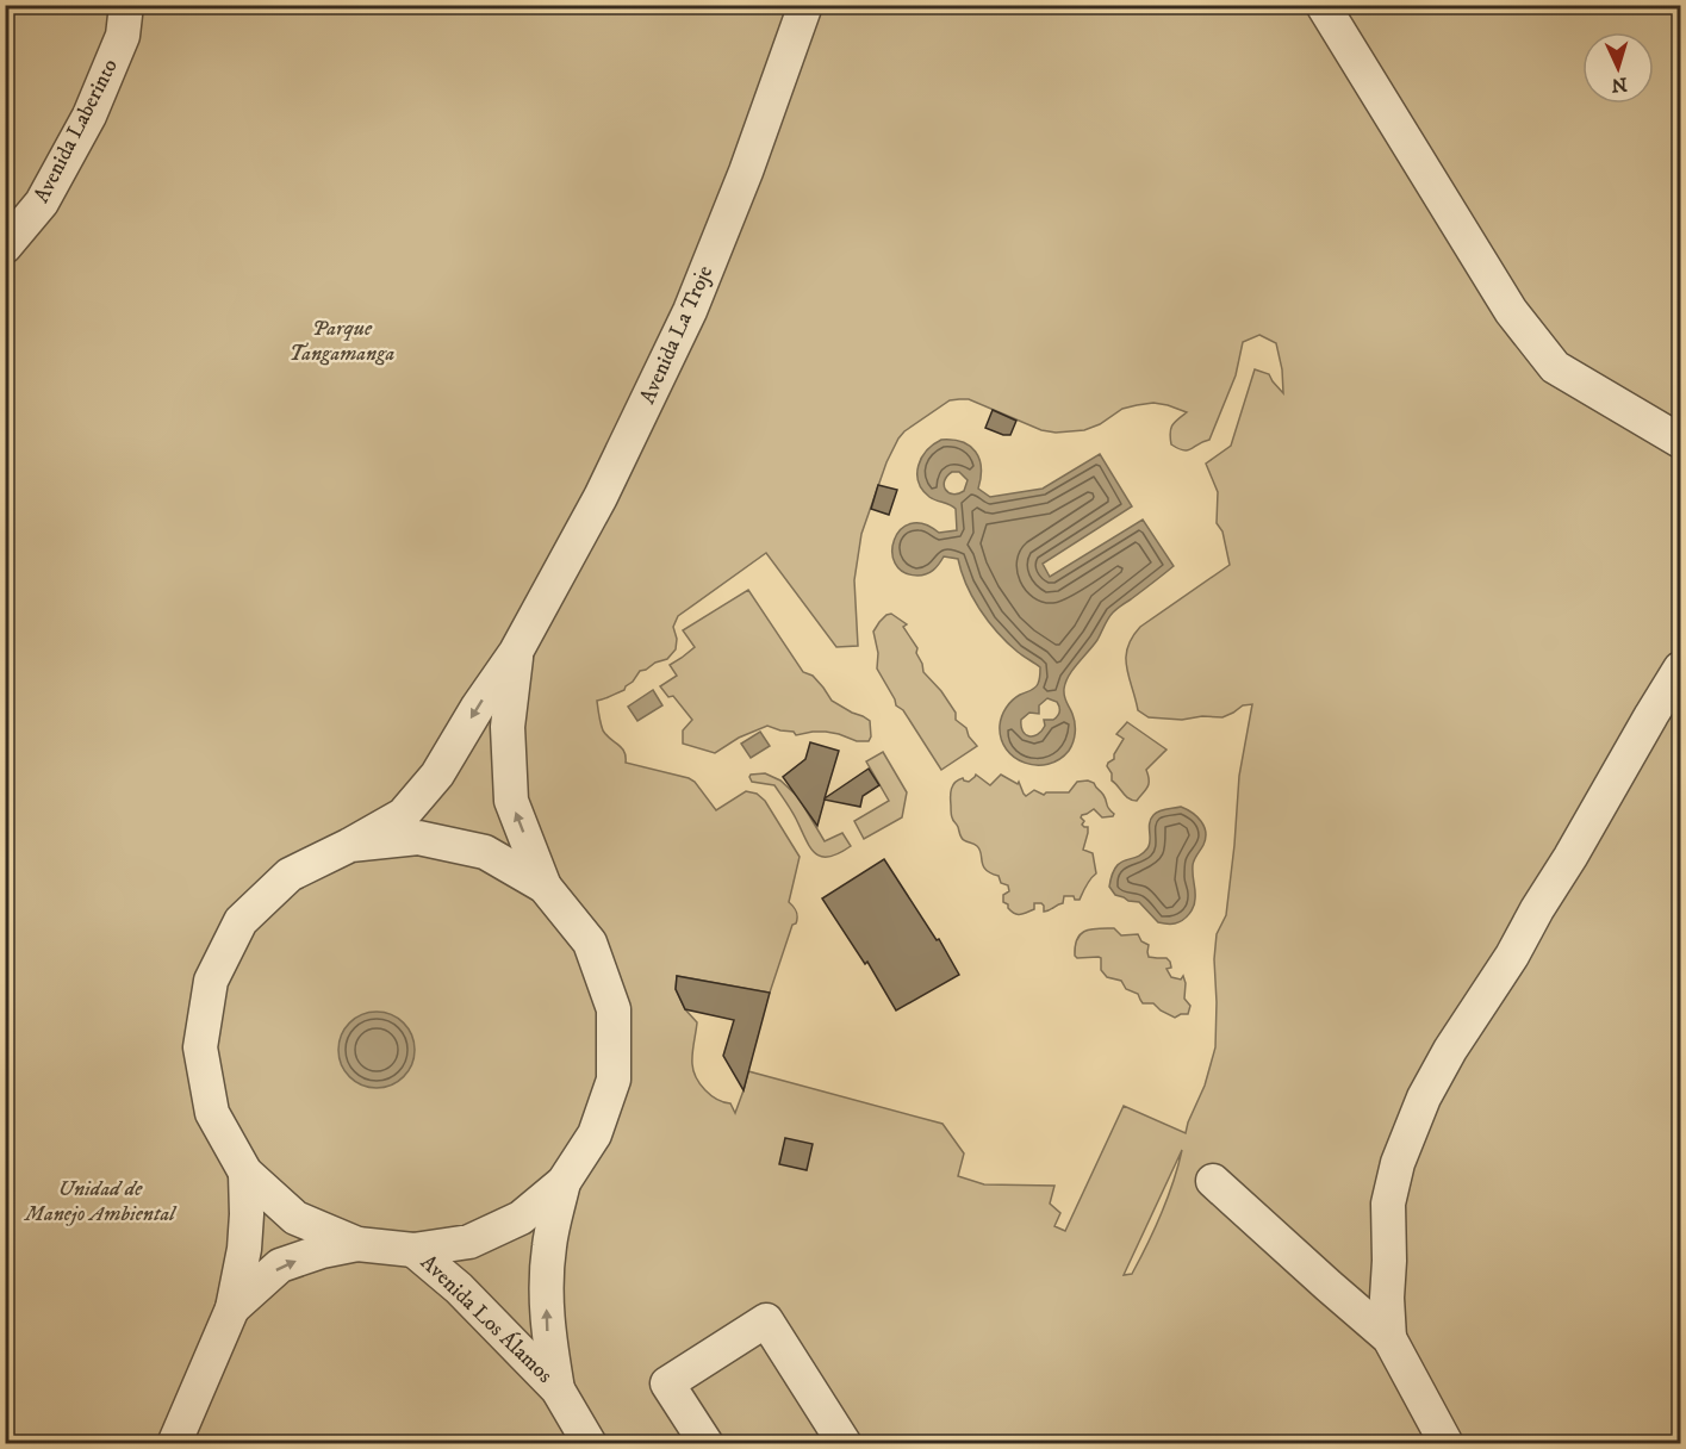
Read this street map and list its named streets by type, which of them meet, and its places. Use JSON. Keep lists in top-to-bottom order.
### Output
{
  "streets": {
    "street": ["Avenida Laberinto", "Avenida La Troje", "Avenida Los Álamos"]
  },
  "one_way": ["Avenida Los Álamos"],
  "parks": ["Parque Tangamanga", "Unidad de Manejo Ambiental"],
  "north": "bottom"
}
